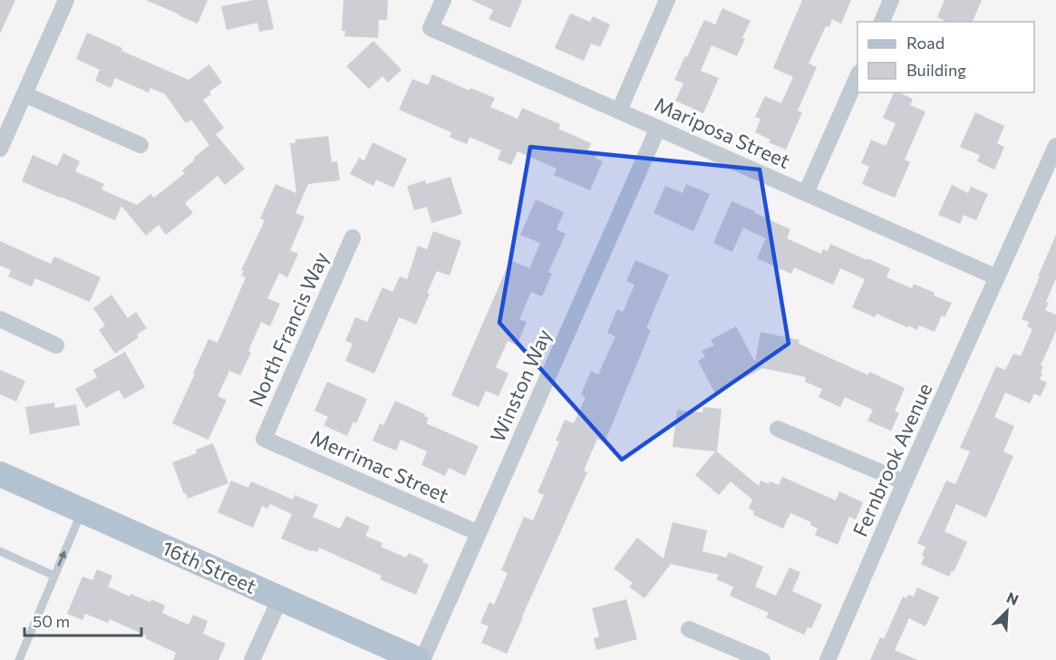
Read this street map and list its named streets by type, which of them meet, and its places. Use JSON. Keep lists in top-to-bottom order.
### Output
{
  "streets": {
    "main road": ["16th Street"],
    "street": [
      "Mariposa Street",
      "North Francis Way",
      "Winston Way",
      "Fernbrook Avenue",
      "Merrimac Street"
    ]
  },
  "crossings": [
    ["Mariposa Street", "Winston Way"],
    ["Mariposa Street", "Fernbrook Avenue"],
    ["North Francis Way", "Merrimac Street"],
    ["Winston Way", "Merrimac Street"]
  ],
  "legend": ["Road", "Building"],
  "scale_bar": "50 m",
  "north": "top right"
}
